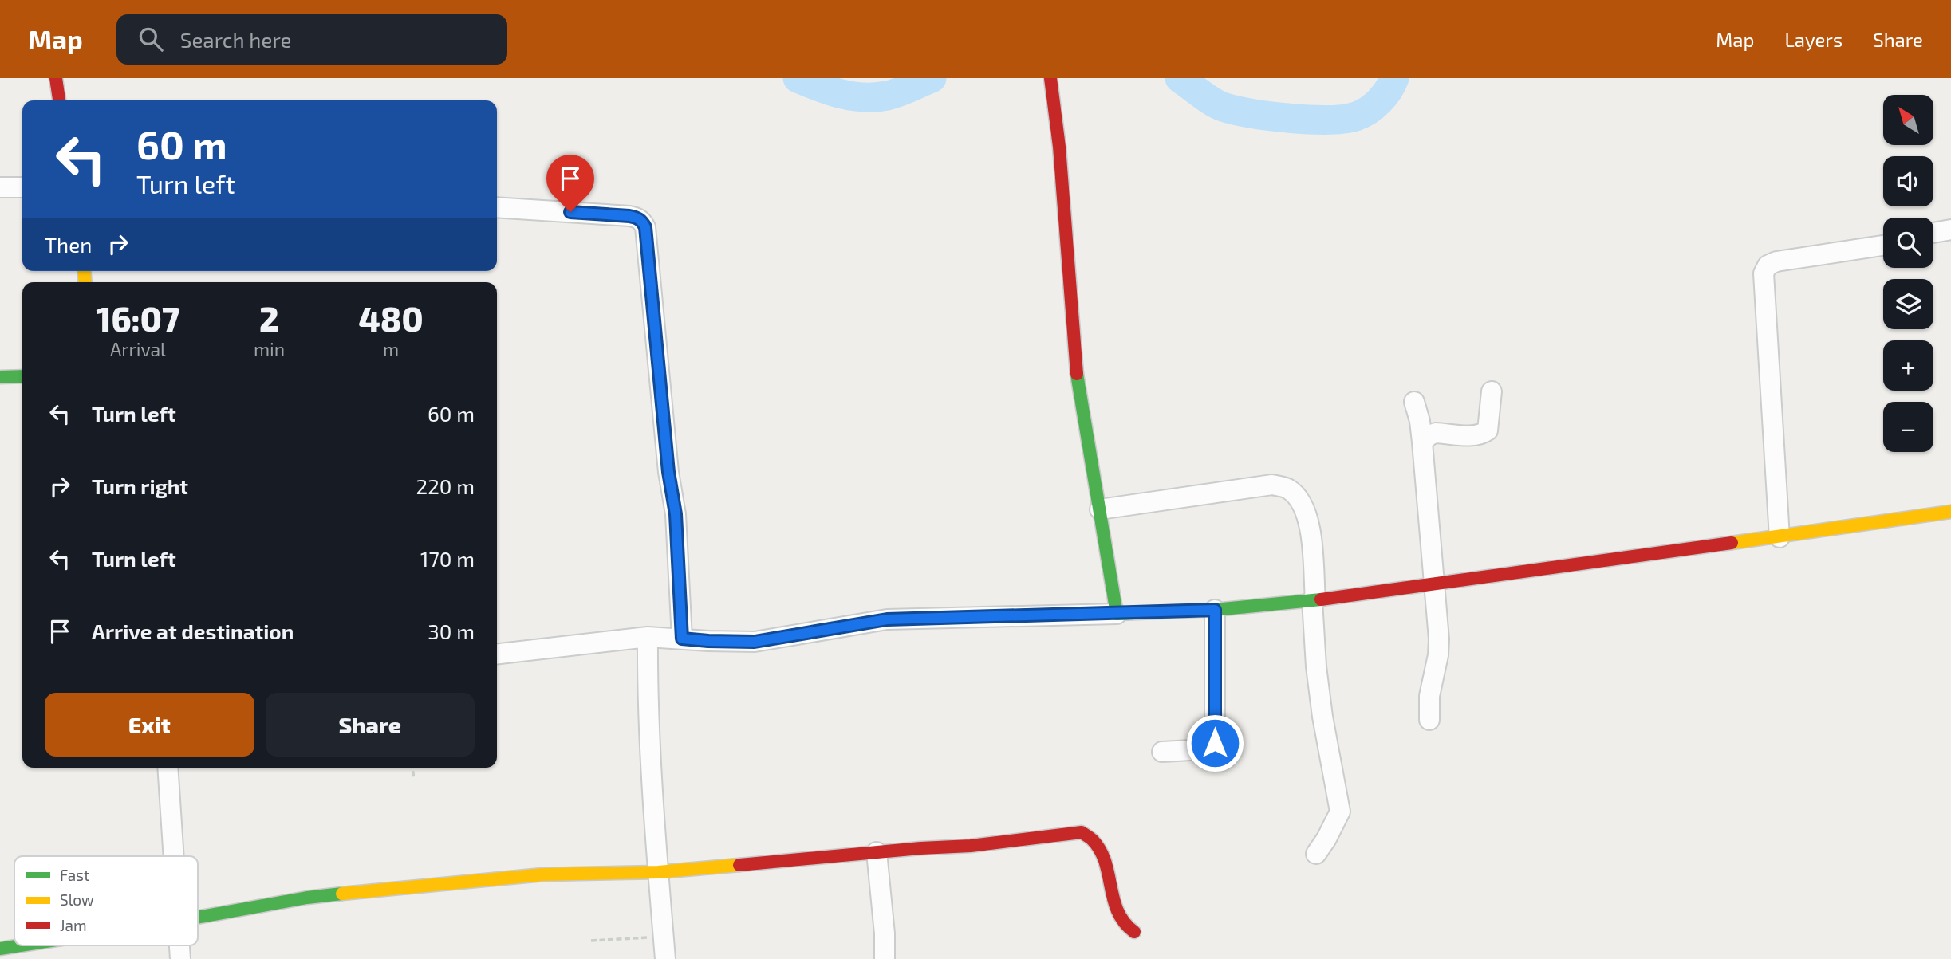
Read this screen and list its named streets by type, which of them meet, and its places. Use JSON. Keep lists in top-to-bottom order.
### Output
{
  "legend": ["Fast", "Slow", "Jam"],
  "north": "top left",
  "page": {
    "header": "Map",
    "search": "Search here",
    "nav": ["Map", "Layers", "Share"],
    "map_buttons": ["+", "−"],
    "turn": ["60 m", "Turn left"],
    "then": "Then",
    "eta": [
      "16:07",
      "Arrival",
      "2",
      "min",
      "480",
      "m"
    ],
    "list": [
      {
        "name": "Turn left",
        "value": "60 m"
      },
      {
        "name": "Turn right",
        "value": "220 m"
      },
      {
        "name": "Turn left",
        "value": "170 m"
      },
      {
        "name": "Arrive at destination",
        "value": "30 m"
      }
    ],
    "buttons": ["Exit", "Share"]
  }
}
